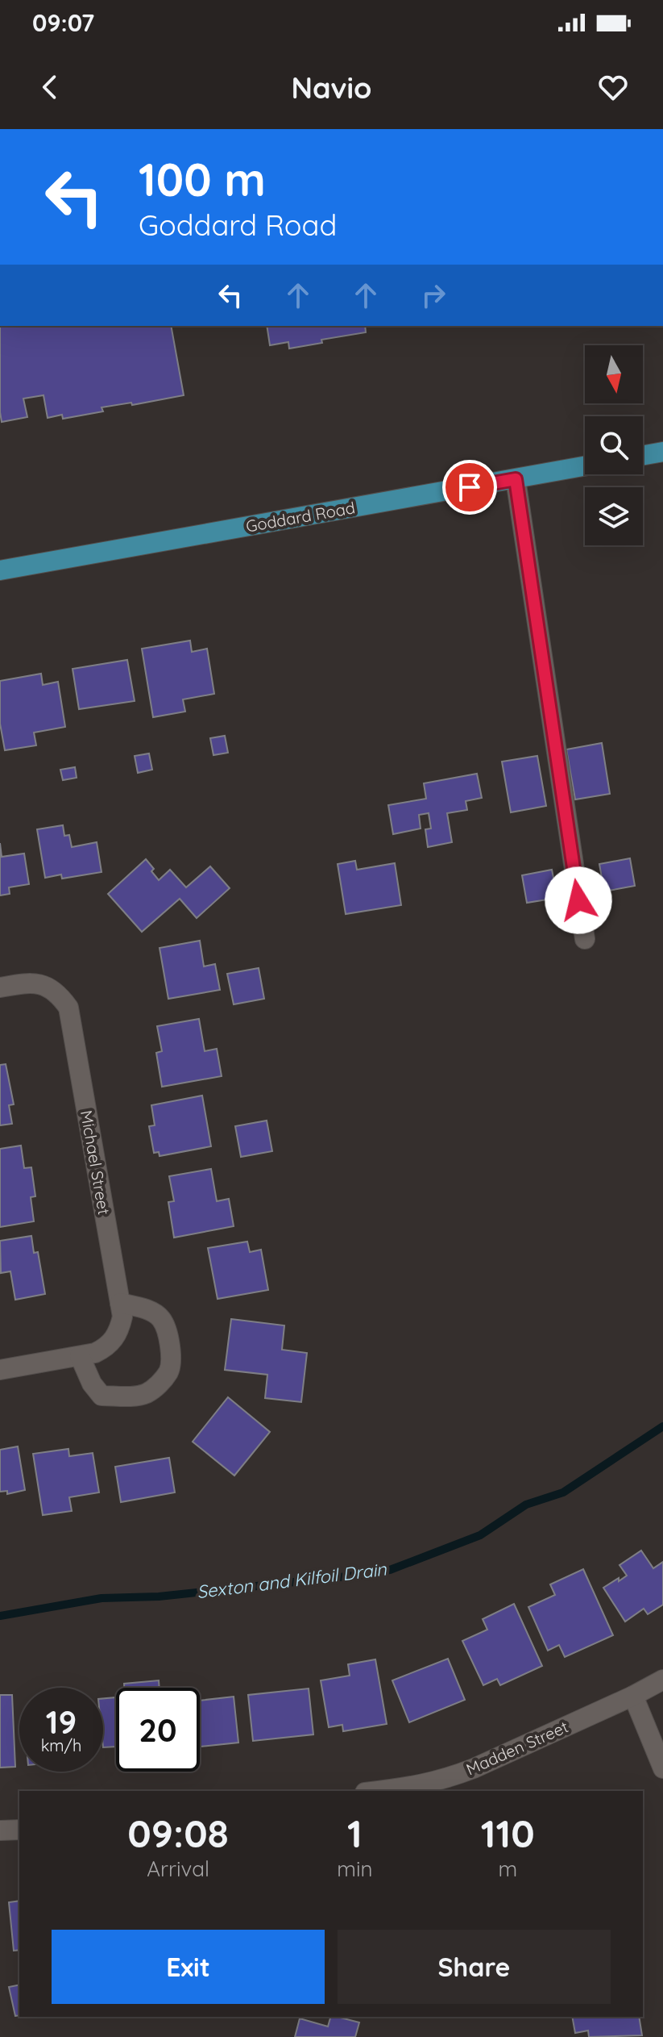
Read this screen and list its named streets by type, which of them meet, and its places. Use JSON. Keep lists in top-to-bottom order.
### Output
{
  "streets": {
    "main road": ["Goddard Road"],
    "street": ["Michael Street", "Madden Street"]
  },
  "water": ["Sexton and Kilfoil Drain"],
  "north": "bottom",
  "page": {
    "status": "09:07",
    "header": "Navio",
    "turn": ["100 m", "Goddard Road"],
    "speed": "19 km/h",
    "limit": "20",
    "eta": [
      "09:08",
      "Arrival",
      "1",
      "min",
      "110",
      "m"
    ],
    "buttons": ["Exit", "Share"]
  }
}
